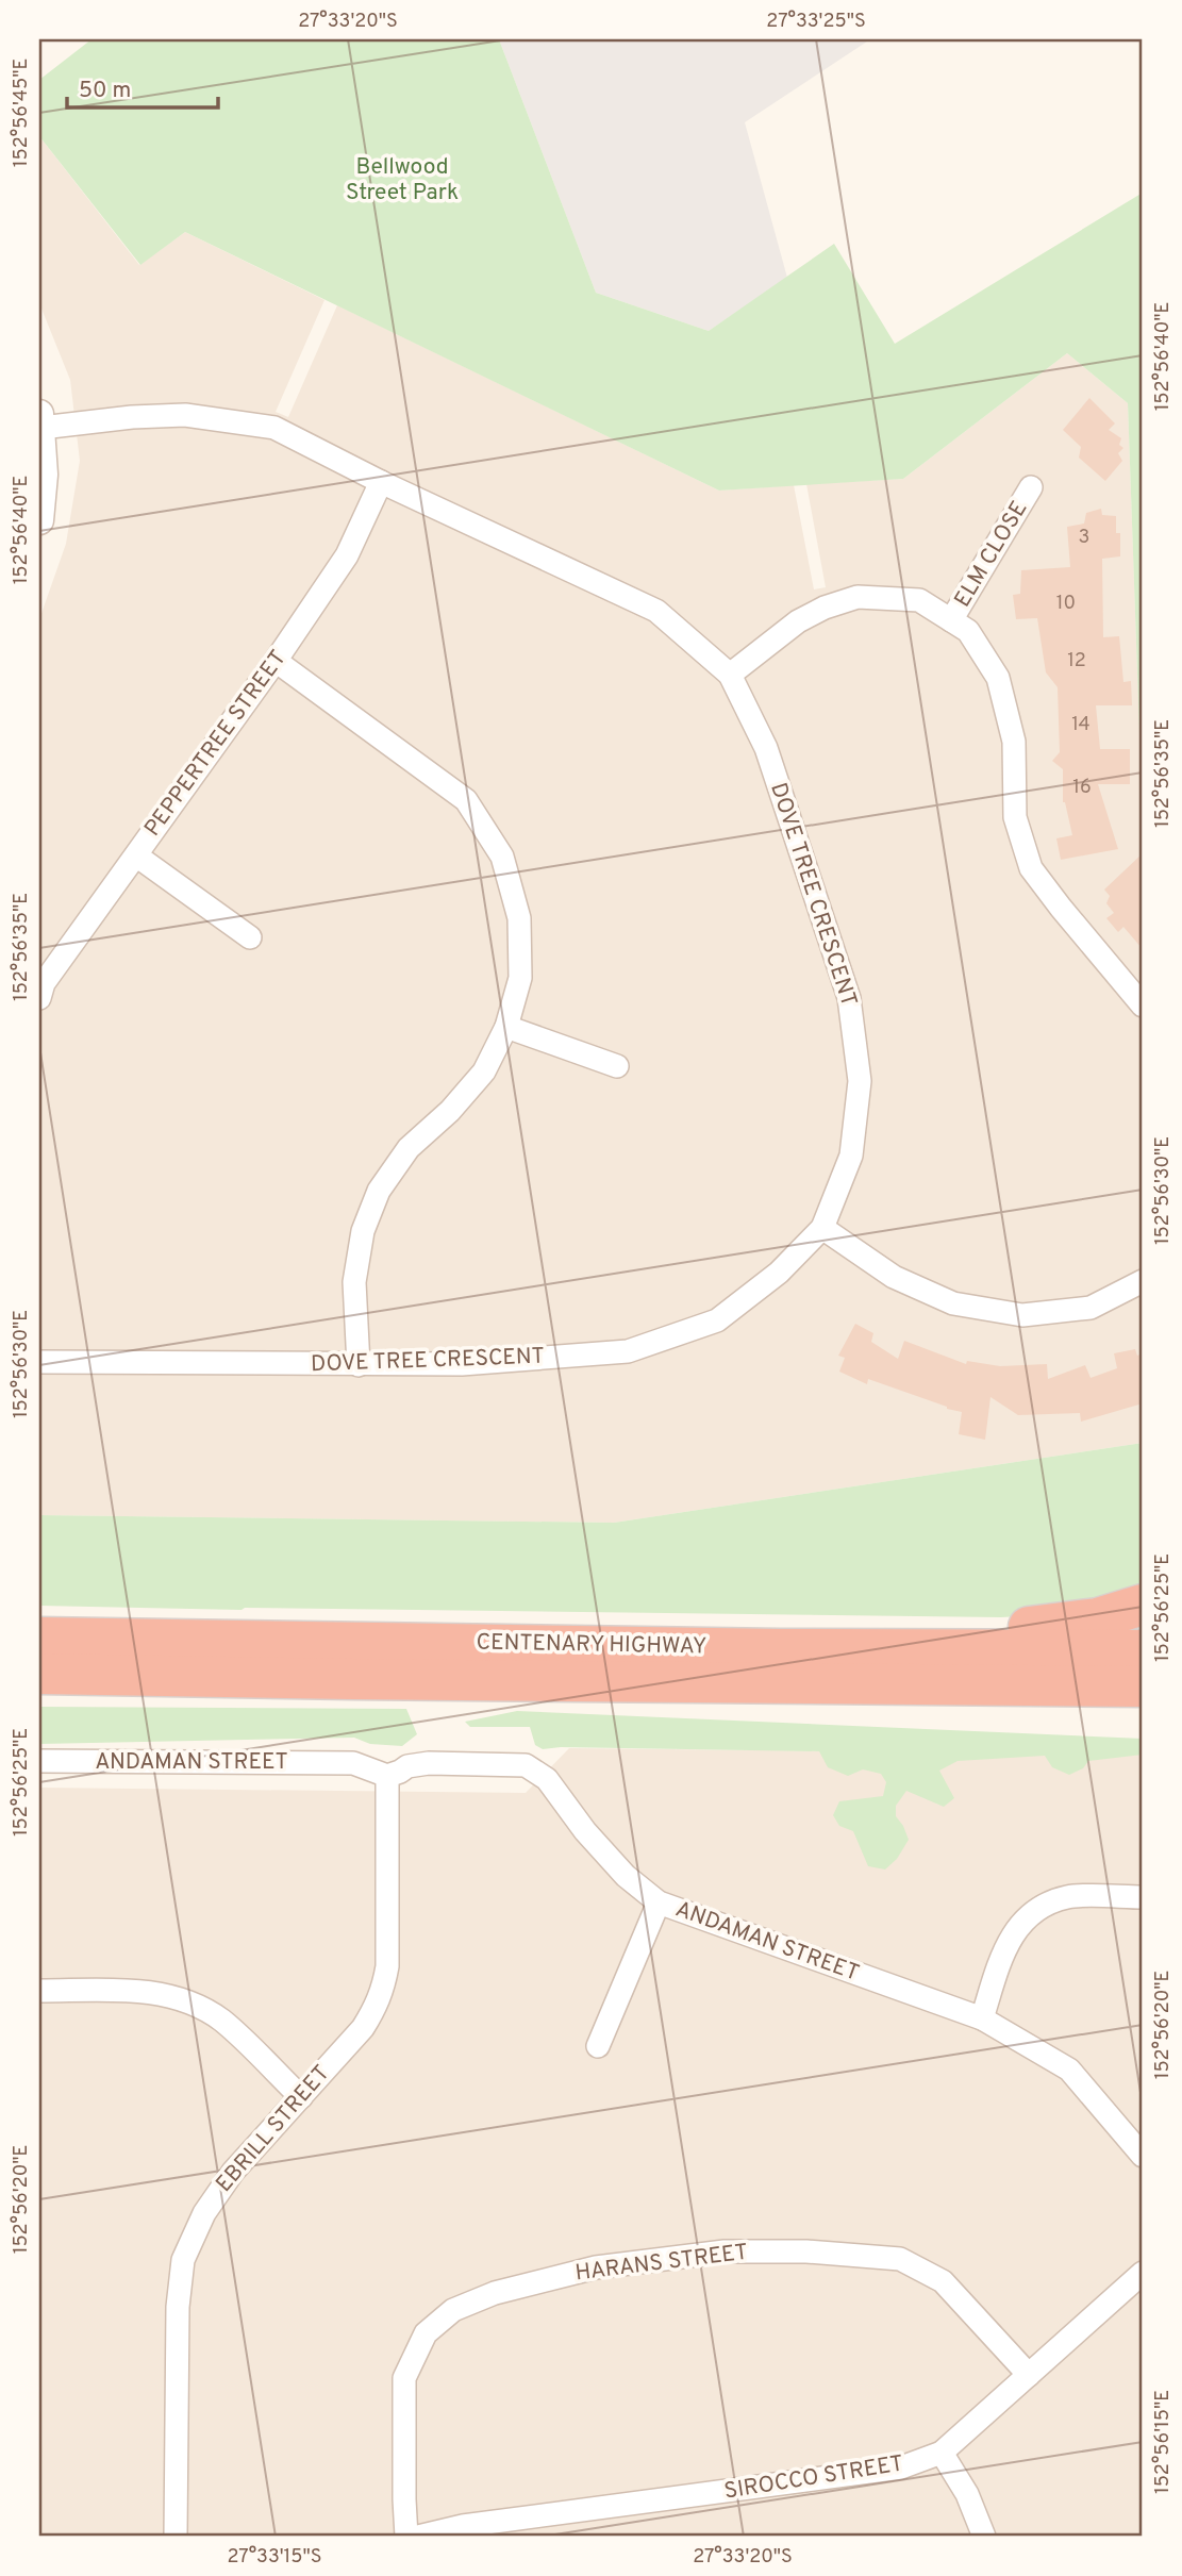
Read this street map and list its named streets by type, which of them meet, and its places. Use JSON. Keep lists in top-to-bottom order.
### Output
{
  "streets": {
    "highway": ["CENTENARY HIGHWAY"],
    "street": [
      "ELM CLOSE",
      "PEPPERTREE STREET",
      "DOVE TREE CRESCENT",
      "ANDAMAN STREET",
      "EBRILL STREET",
      "HARANS STREET",
      "SIROCCO STREET"
    ]
  },
  "crossings": [
    ["PEPPERTREE STREET", "DOVE TREE CRESCENT"],
    ["ANDAMAN STREET", "EBRILL STREET"],
    ["HARANS STREET", "SIROCCO STREET"]
  ],
  "parks": ["Bellwood Street Park"],
  "house_numbers": [
    "3",
    "10",
    "12",
    "14",
    "16"
  ],
  "scale_bar": "50 m",
  "coordinates": [
    "27°33'20\"S",
    "27°33'25\"S",
    "152°56'45\"E",
    "152°56'40\"E",
    "152°56'35\"E",
    "152°56'30\"E",
    "152°56'25\"E",
    "152°56'20\"E",
    "152°56'15\"E",
    "27°33'15\"S"
  ]
}
